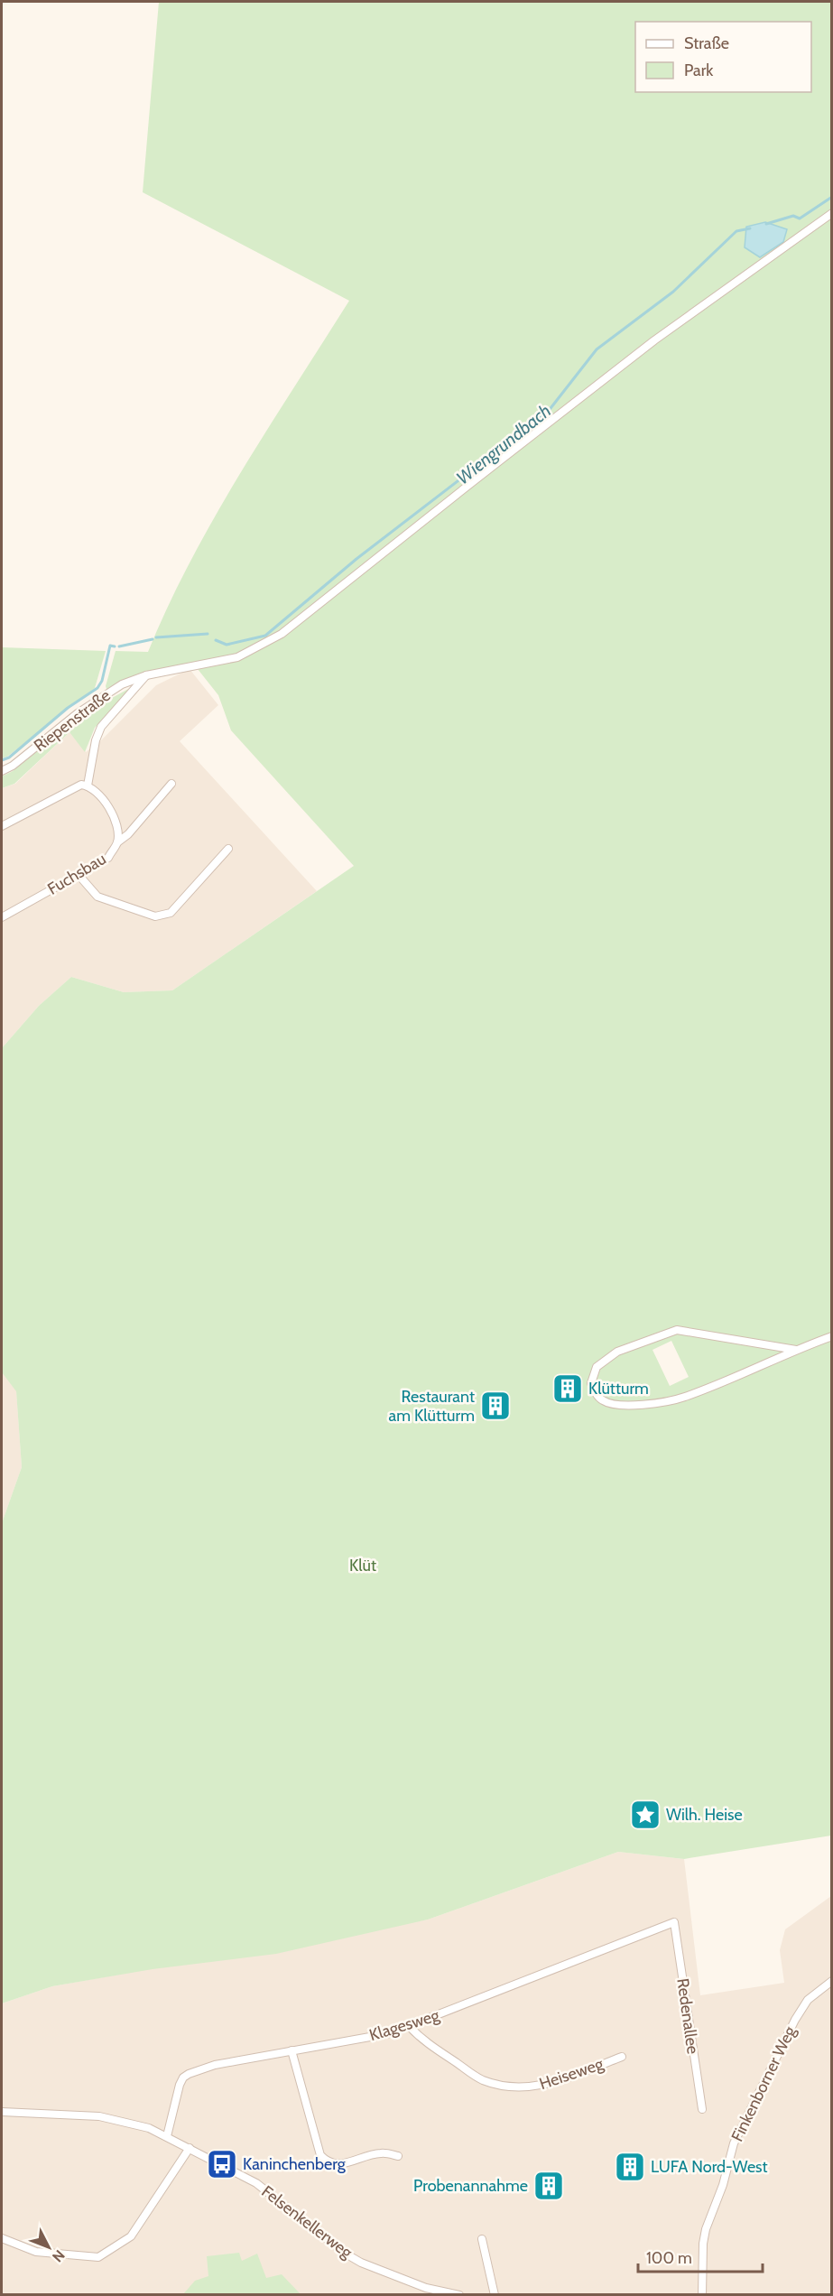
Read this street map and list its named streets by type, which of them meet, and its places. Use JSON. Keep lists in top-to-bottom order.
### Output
{
  "streets": {
    "street": [
      "Riepenstraße",
      "Fuchsbau",
      "Redenallee",
      "Klagesweg",
      "Heiseweg",
      "Finkenborner Weg",
      "Felsenkellerweg"
    ]
  },
  "crossings": [
    ["Redenallee", "Klagesweg"],
    ["Klagesweg", "Heiseweg"],
    ["Klagesweg", "Felsenkellerweg"]
  ],
  "water": ["Wiengrundbach"],
  "parks": ["Klüt"],
  "places": {
    "building": [
      "Klütturm",
      "Restaurant am Klütturm",
      "LUFA Nord-West",
      "Probenannahme"
    ],
    "place": ["Wilh. Heise"],
    "bus stop": ["Kaninchenberg"]
  },
  "legend": ["Straße", "Park"],
  "scale_bar": "100 m",
  "north": "bottom right"
}
